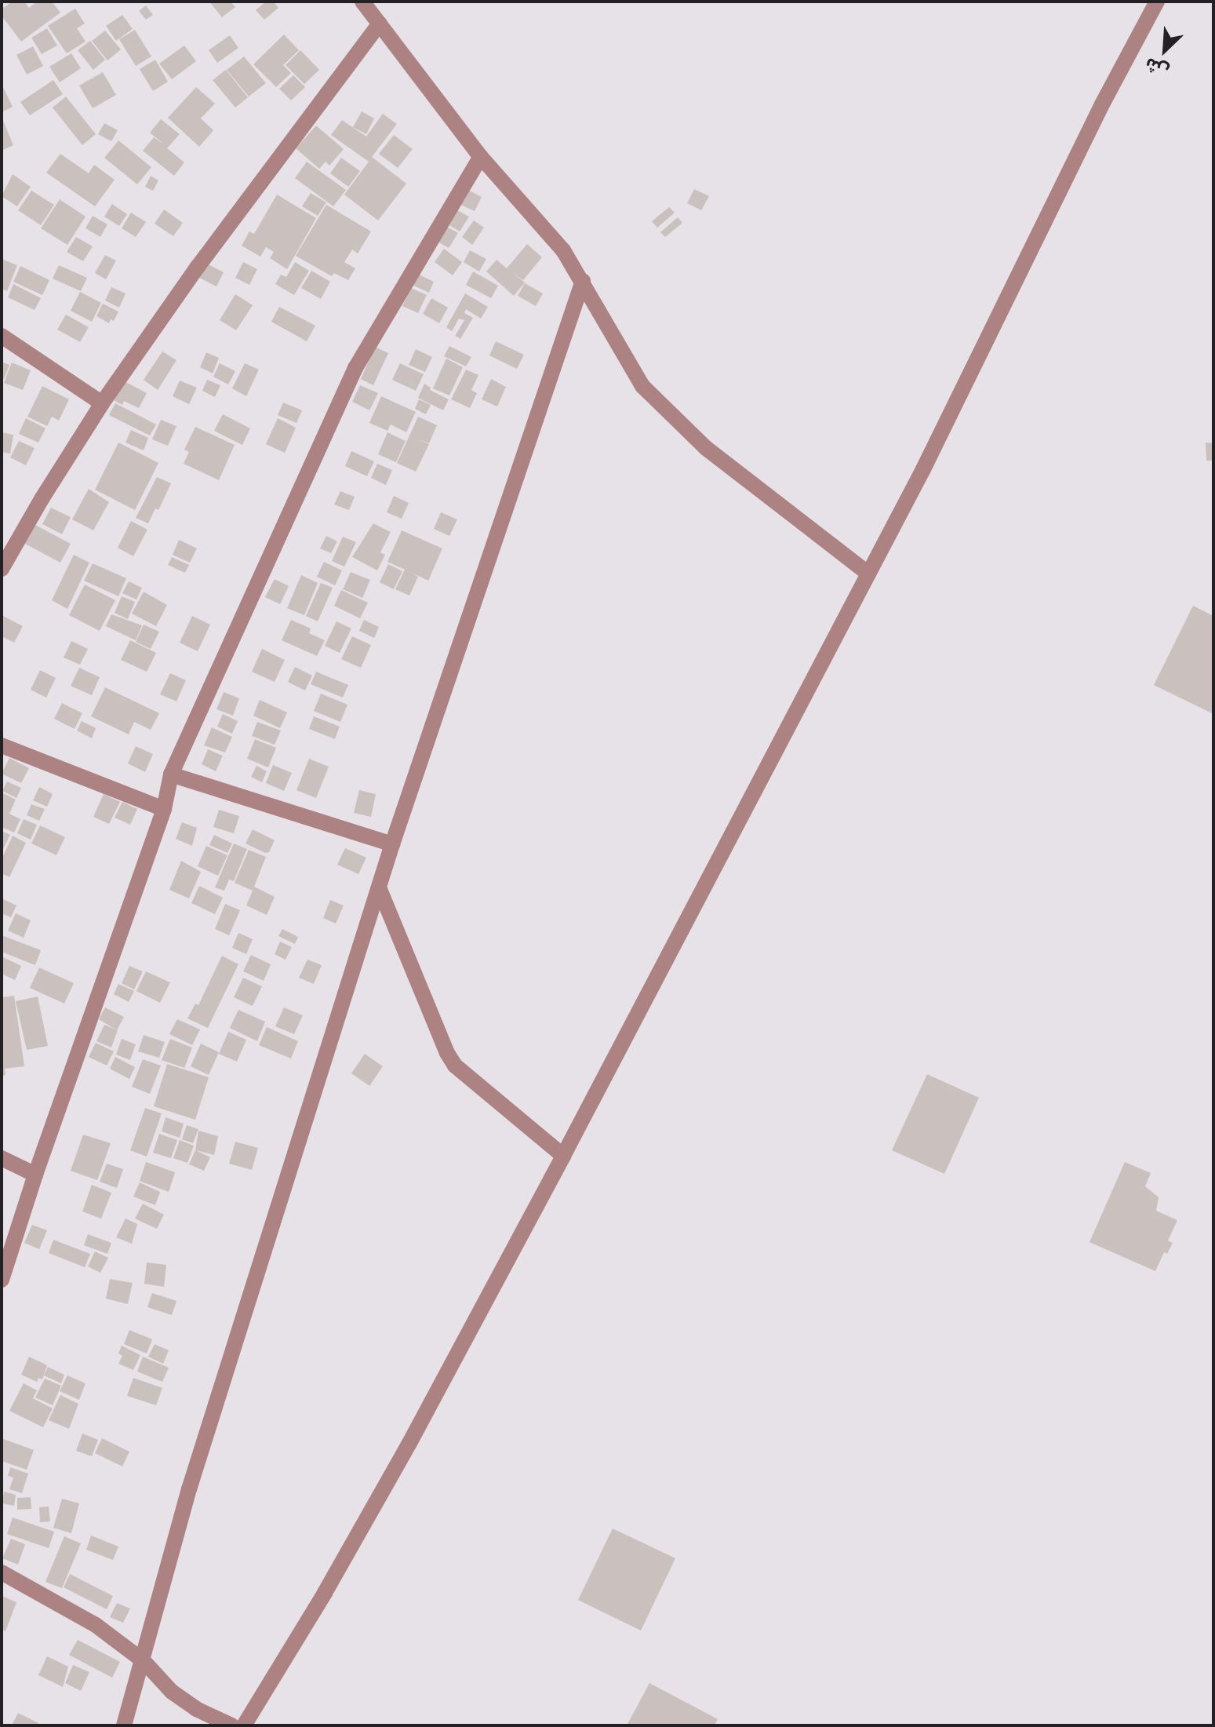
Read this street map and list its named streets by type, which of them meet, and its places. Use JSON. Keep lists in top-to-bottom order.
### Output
{
  "north": "bottom left"
}
